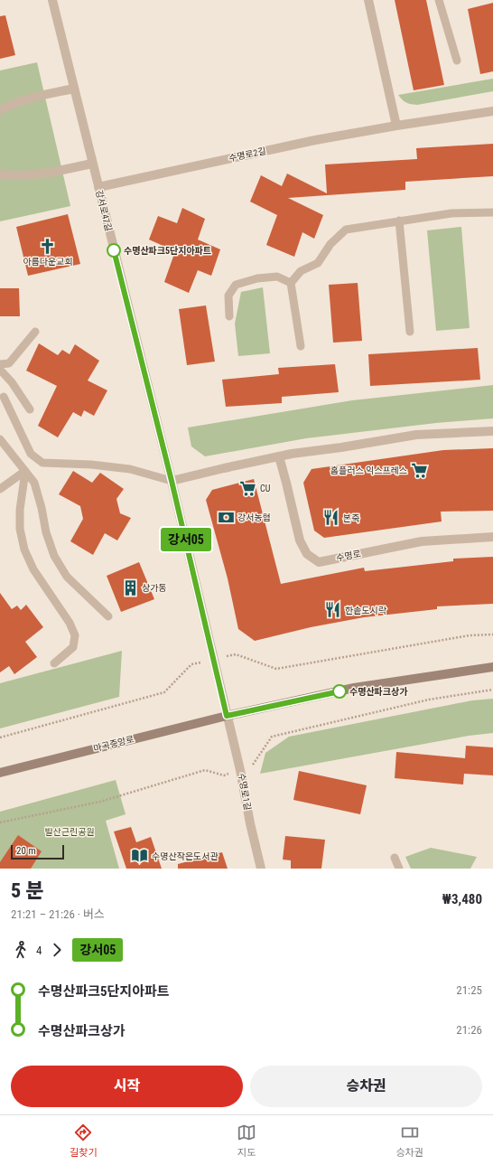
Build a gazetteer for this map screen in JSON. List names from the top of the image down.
{
  "streets": {
    "main road": ["마곡중앙로"],
    "street": [
      "수명로2길",
      "강서로47길",
      "수명로",
      "수명로1길"
    ]
  },
  "crossings": [
    ["수명로2길", "강서로47길"],
    ["강서로47길", "마곡중앙로"],
    ["강서로47길", "수명로1길"],
    ["마곡중앙로", "수명로1길"]
  ],
  "parks": ["발산근린공원"],
  "places": {
    "church": ["아름다운교회"],
    "other": ["수명산파크5단지아파트", "수명산파크상가"],
    "supermarket": ["홈플러스 익스프레스", "CU"],
    "bank": ["강서농협"],
    "restaurant": ["본죽", "한솥도시락"],
    "building": ["상가동"],
    "library": ["수명산작은도서관"]
  },
  "lines": ["bus line 강서05"],
  "scale_bar": "20 m",
  "page": {
    "on_map": "강서05",
    "scale": "20 m",
    "heading": ["5 분", "21:21 – 21:26 · 버스", "₩3,480"],
    "legs": ["4", "강서05"],
    "list": [
      {
        "name": "수명산파크5단지아파트",
        "value": "21:25"
      },
      {
        "name": "수명산파크상가",
        "value": "21:26"
      }
    ],
    "buttons": ["시작", "승차권"],
    "tabs": ["길찾기", "지도", "승차권"]
  }
}
